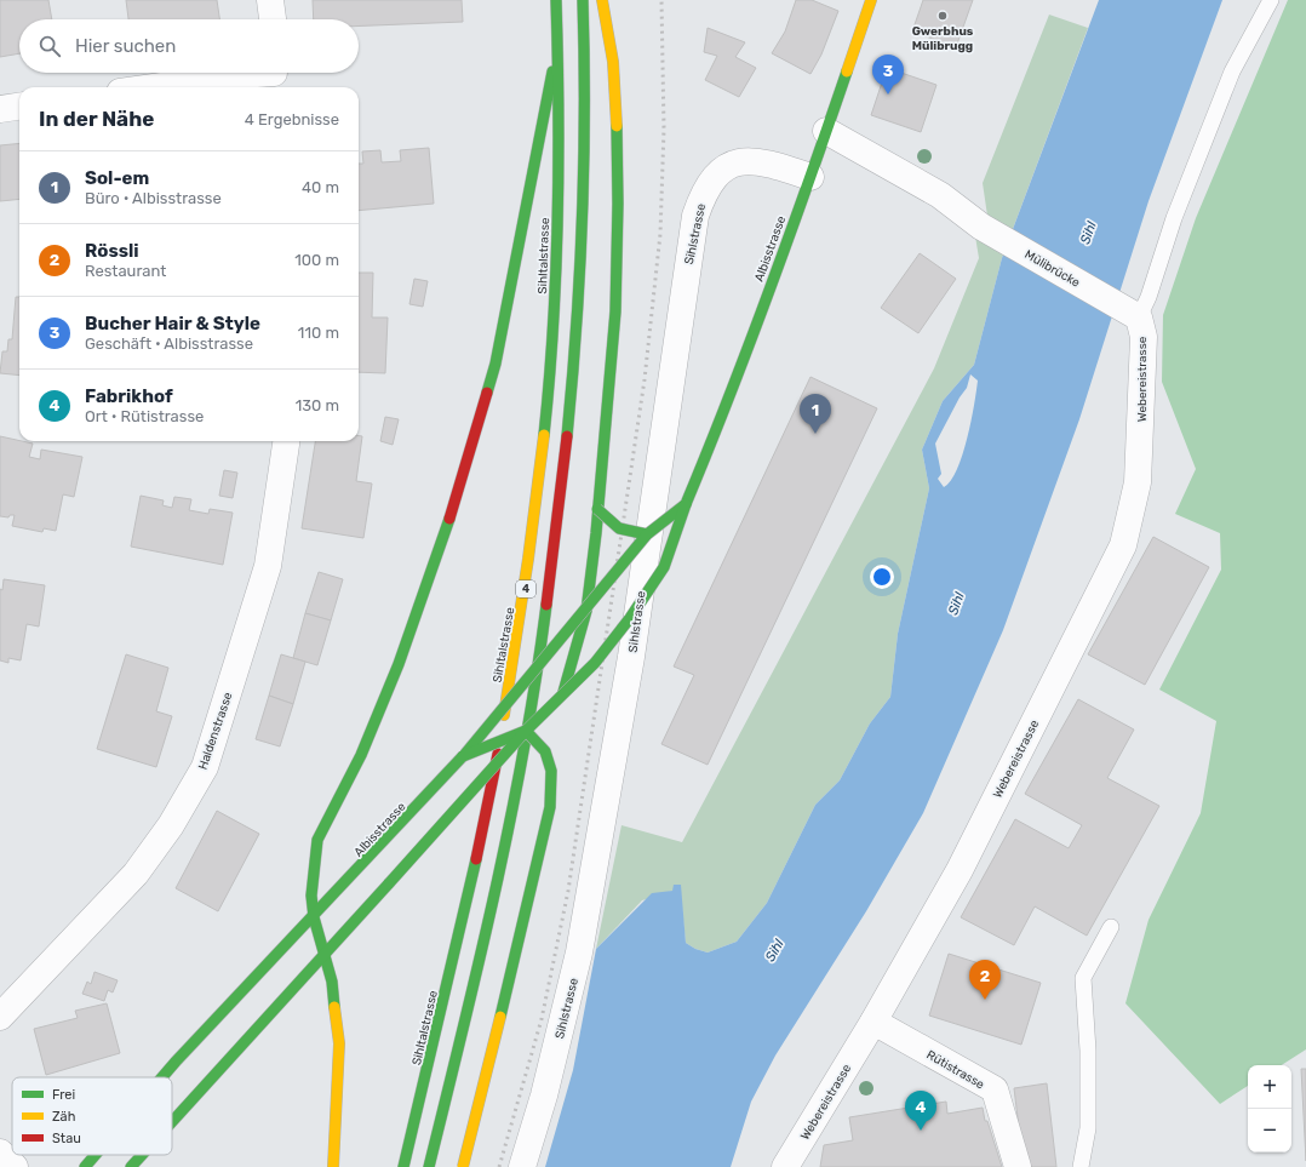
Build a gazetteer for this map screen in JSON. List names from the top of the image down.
{
  "streets": {
    "main road": ["Albisstrasse", "Sihltalstrasse", "4"],
    "street": [
      "Sihlstrasse",
      "Mülibrücke",
      "Webereistrasse",
      "Haldenstrasse",
      "Rütistrasse"
    ]
  },
  "crossings": [
    ["Sihlstrasse", "Albisstrasse"],
    ["Albisstrasse", "Mülibrücke"],
    ["Mülibrücke", "Webereistrasse"],
    ["Webereistrasse", "Rütistrasse"]
  ],
  "water": ["Sihl"],
  "places": ["Gwerbhus Mülibrugg"],
  "legend": ["Frei", "Zäh", "Stau"],
  "page": {
    "search": "Hier suchen",
    "pins": [
      "3",
      "1",
      "2",
      "4"
    ],
    "heading": ["In der Nähe", "4 Ergebnisse"],
    "list": [
      {
        "mark": "1",
        "name": "Sol-em",
        "note": "Büro · Albisstrasse",
        "value": "40 m"
      },
      {
        "mark": "2",
        "name": "Rössli",
        "note": "Restaurant",
        "value": "100 m"
      },
      {
        "mark": "3",
        "name": "Bucher Hair & Style",
        "note": "Geschäft · Albisstrasse",
        "value": "110 m"
      },
      {
        "mark": "4",
        "name": "Fabrikhof",
        "note": "Ort · Rütistrasse",
        "value": "130 m"
      }
    ],
    "map_buttons": ["+", "−"]
  }
}
